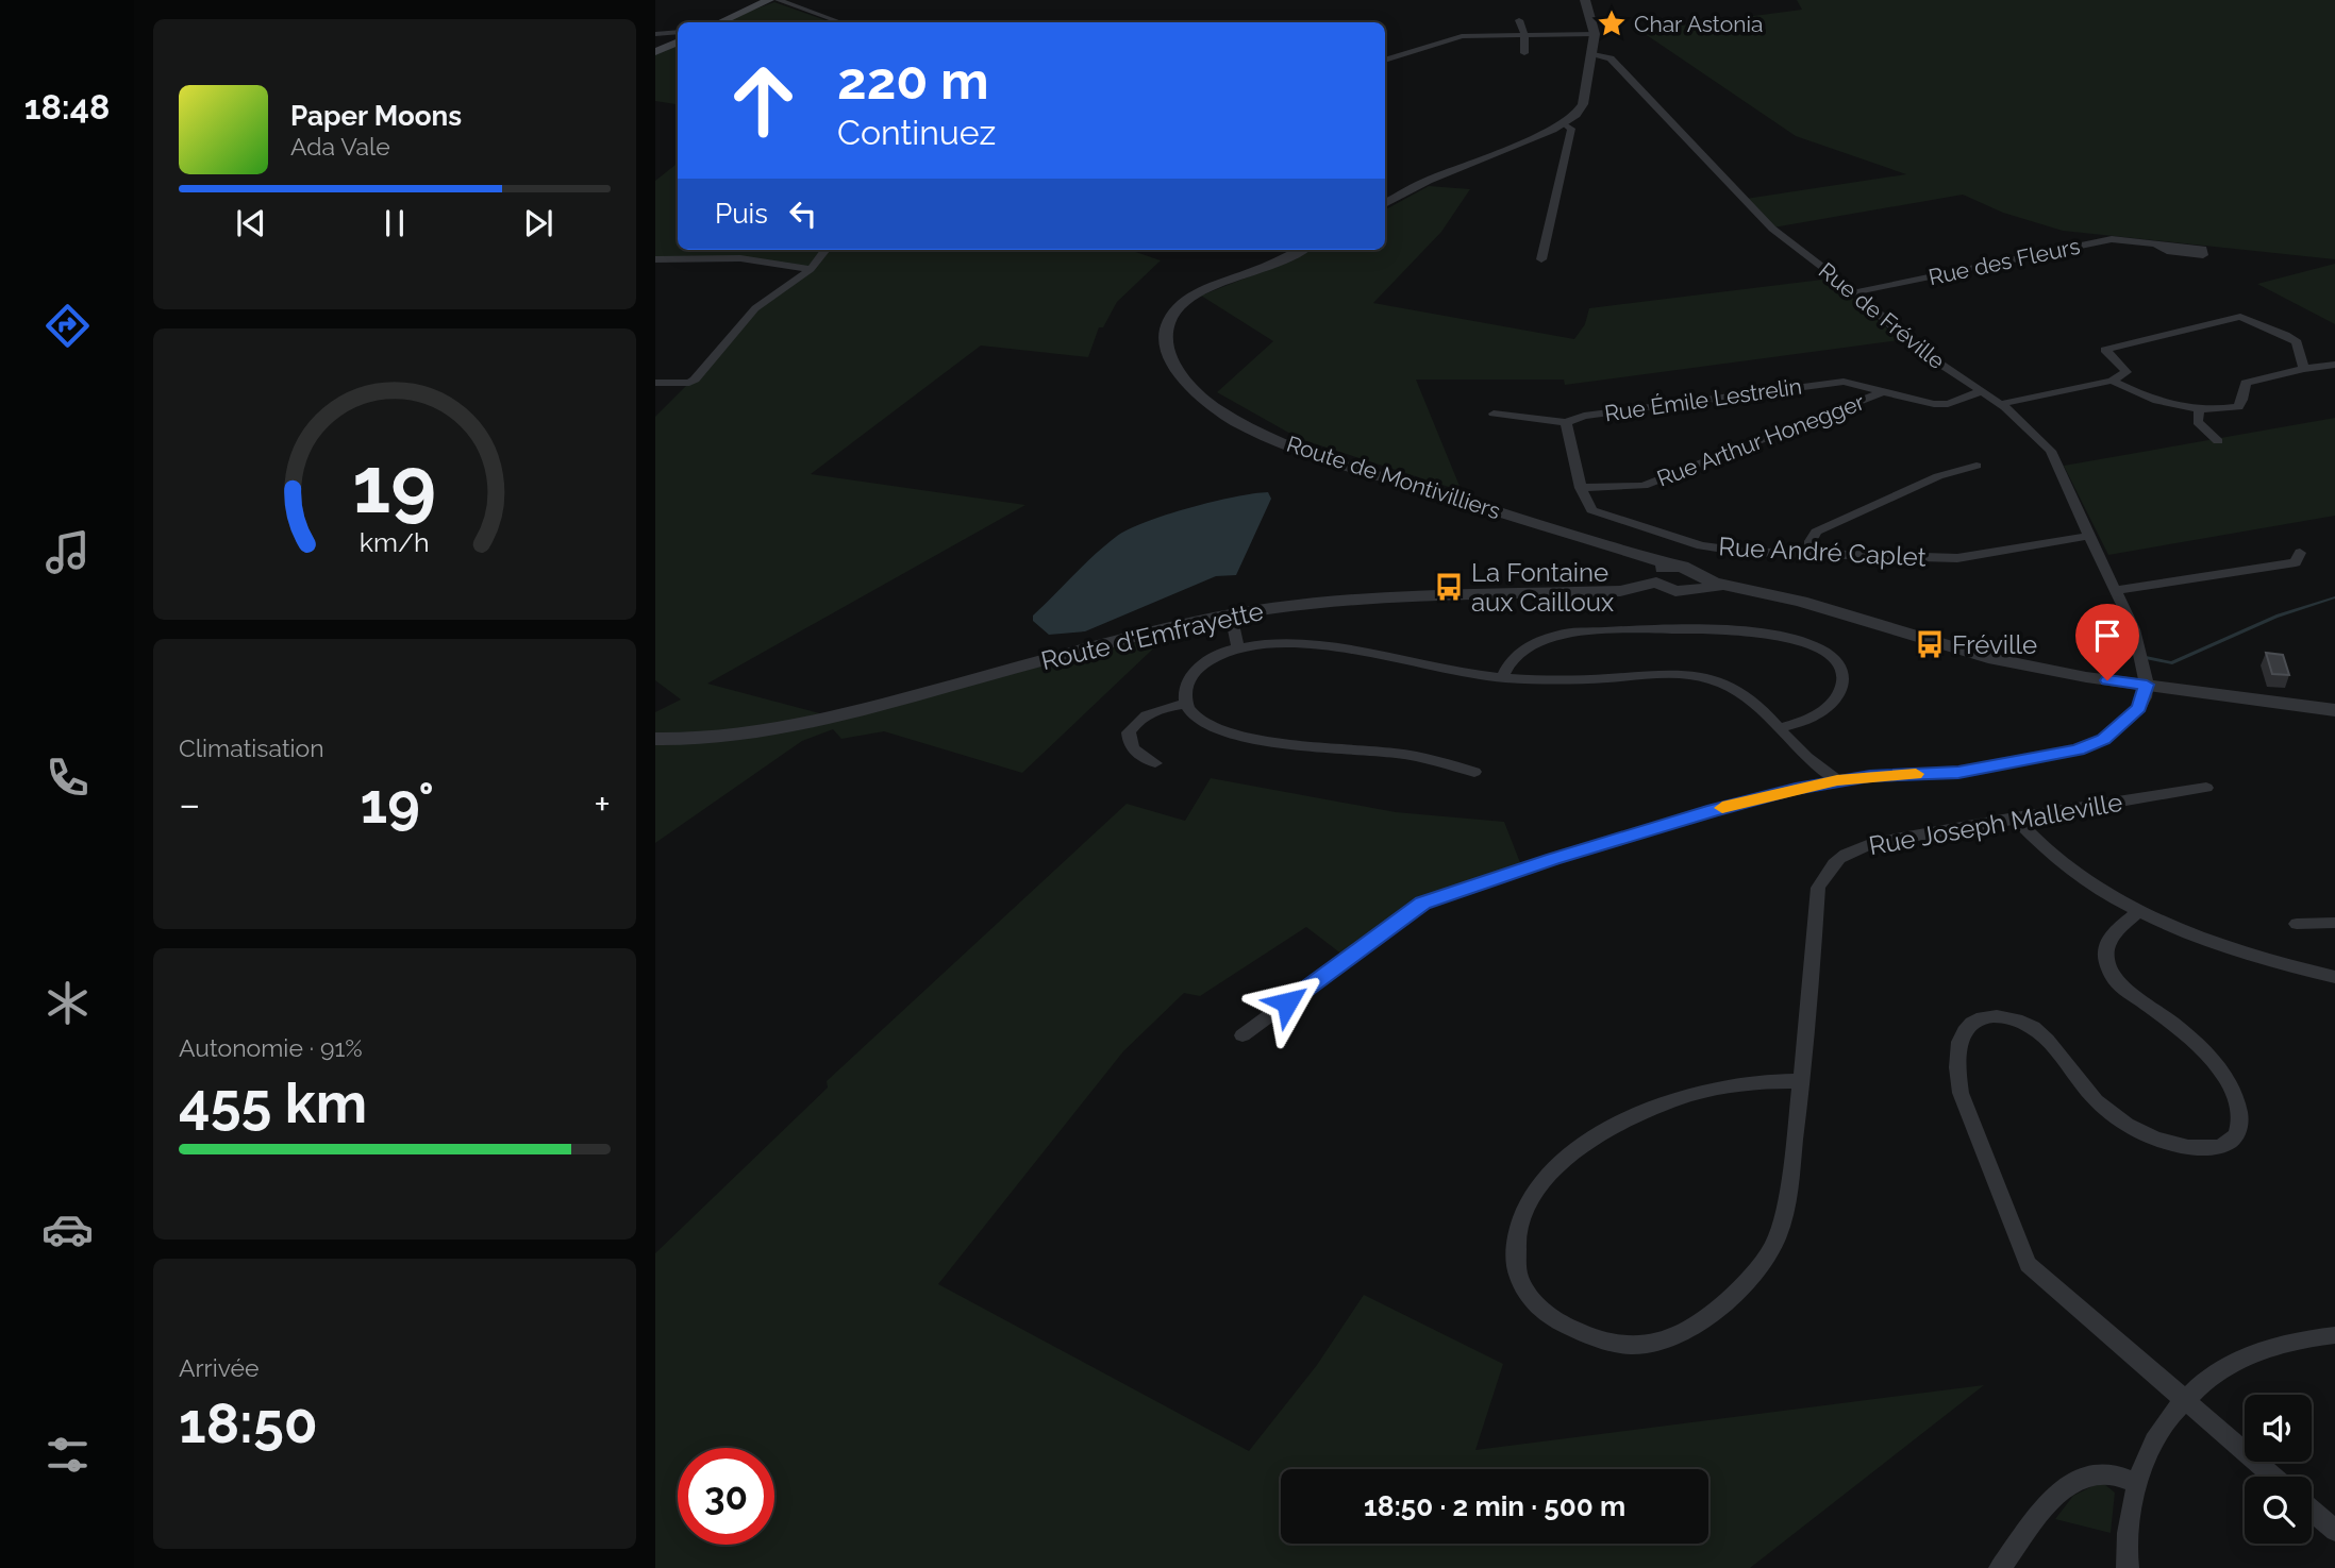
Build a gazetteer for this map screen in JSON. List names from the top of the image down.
{
  "streets": {
    "street": [
      "Rue des Fleurs",
      "Rue de Fréville",
      "Rue Émile Lestrelin",
      "Rue Arthur Honegger",
      "Route de Montivilliers",
      "Rue André Caplet",
      "Route d'Emfrayette",
      "Rue Joseph Malleville"
    ]
  },
  "crossings": [
    ["Rue des Fleurs", "Rue de Fréville"],
    ["Rue de Fréville", "Rue Arthur Honegger"],
    ["Rue de Fréville", "Rue André Caplet"],
    ["Rue Émile Lestrelin", "Rue Arthur Honegger"],
    ["Rue Émile Lestrelin", "Rue André Caplet"],
    ["Rue Arthur Honegger", "Rue André Caplet"],
    ["Route de Montivilliers", "Route d'Emfrayette"]
  ],
  "places": {
    "place": ["Char Astonia"],
    "bus stop": ["La Fontaine aux Cailloux", "Fréville"]
  },
  "page": {
    "tabs": "18:48",
    "turn": ["220 m", "Continuez"],
    "song": ["Paper Moons", "Ada Vale"],
    "then": "Puis",
    "tile": [
      "Climatisation",
      ["Autonomie · 91%", "455 km"],
      ["Arrivée", "18:50"]
    ],
    "heat": ["−", "19°", "+"],
    "limit": "30",
    "trip": "18:50 · 2 min · 500 m",
    "gauge": ["19", "km/h"]
  }
}
